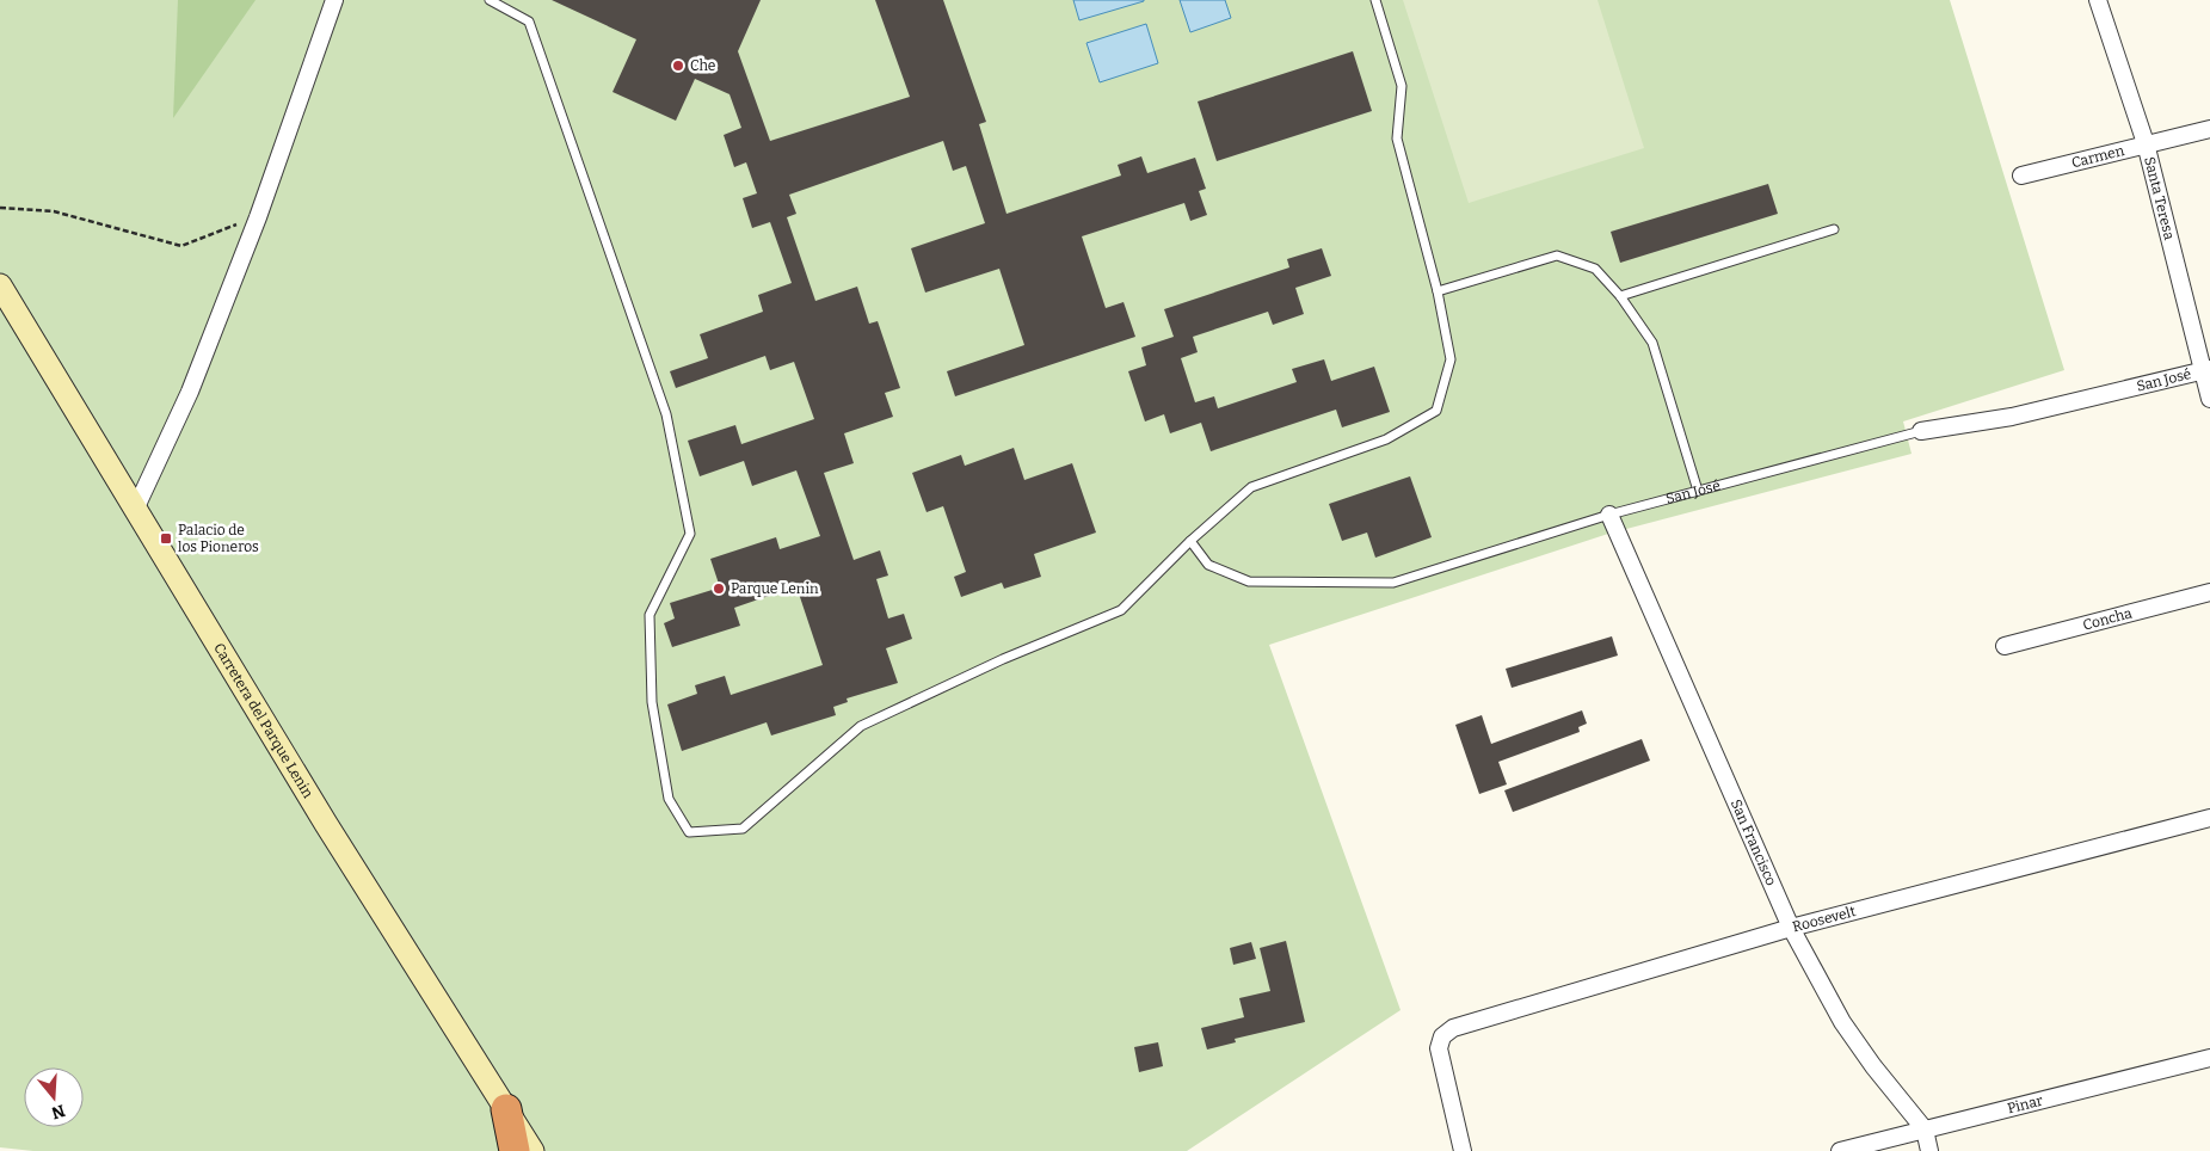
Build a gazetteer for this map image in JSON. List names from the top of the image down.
{
  "streets": {
    "street": [
      "Carmen",
      "Santa Teresa",
      "San José",
      "Concha",
      "Carretera del Parque Lenin",
      "San Francisco",
      "Roosevelt",
      "Pinar"
    ]
  },
  "crossings": [
    ["Carmen", "Santa Teresa"],
    ["Santa Teresa", "San José"],
    ["San José", "San Francisco"],
    ["San Francisco", "Roosevelt"],
    ["San Francisco", "Pinar"]
  ],
  "places": {
    "other": ["Che", "Parque Lenin"],
    "transit": ["Palacio de los Pioneros"]
  },
  "north": "bottom"
}
